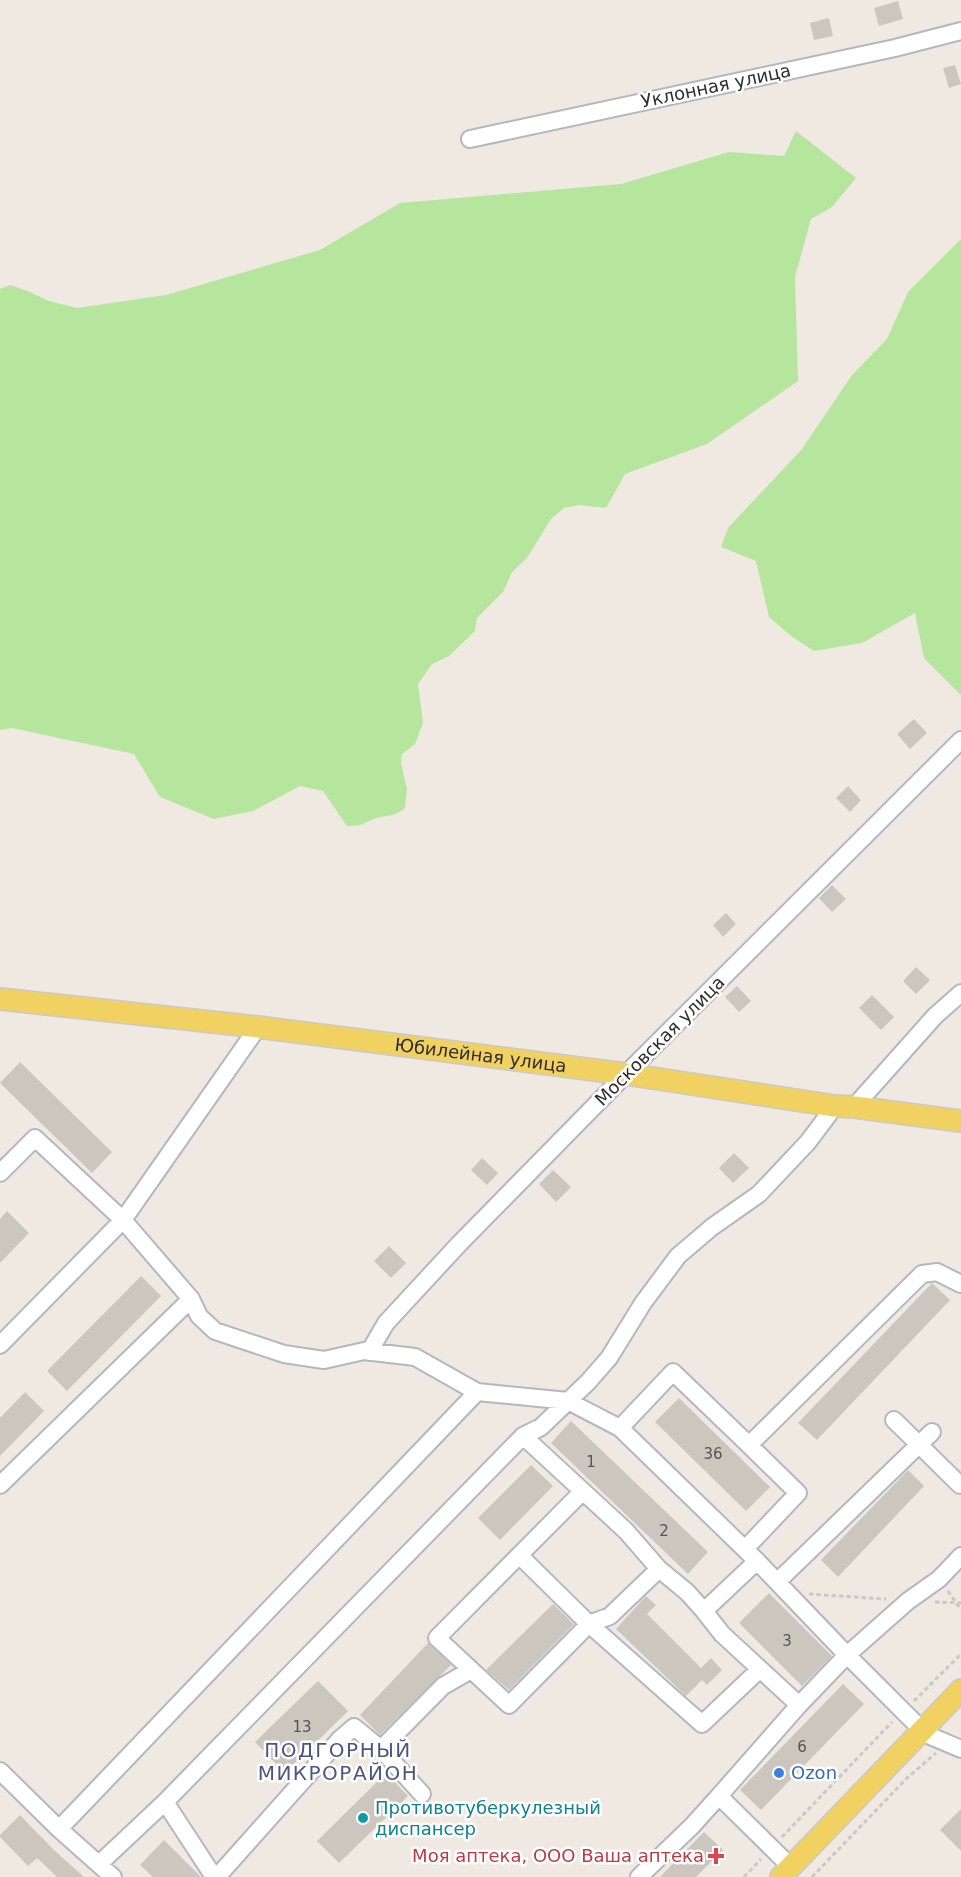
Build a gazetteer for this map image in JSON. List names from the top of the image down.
{
  "streets": {
    "main road": ["Юбилейная улица"],
    "street": ["Уклонная улица", "Московская улица"]
  },
  "crossings": [
    ["Московская улица", "Юбилейная улица"]
  ],
  "districts": ["ПОДГОРНЫЙ МИКРОРАЙОН"],
  "places": {
    "other": ["Ozon", "Противотуберкулезный диспансер"],
    "health": ["Моя аптека, ООО Ваша аптека"]
  },
  "house_numbers": [
    "36",
    "1",
    "2",
    "3",
    "13",
    "6"
  ]
}
